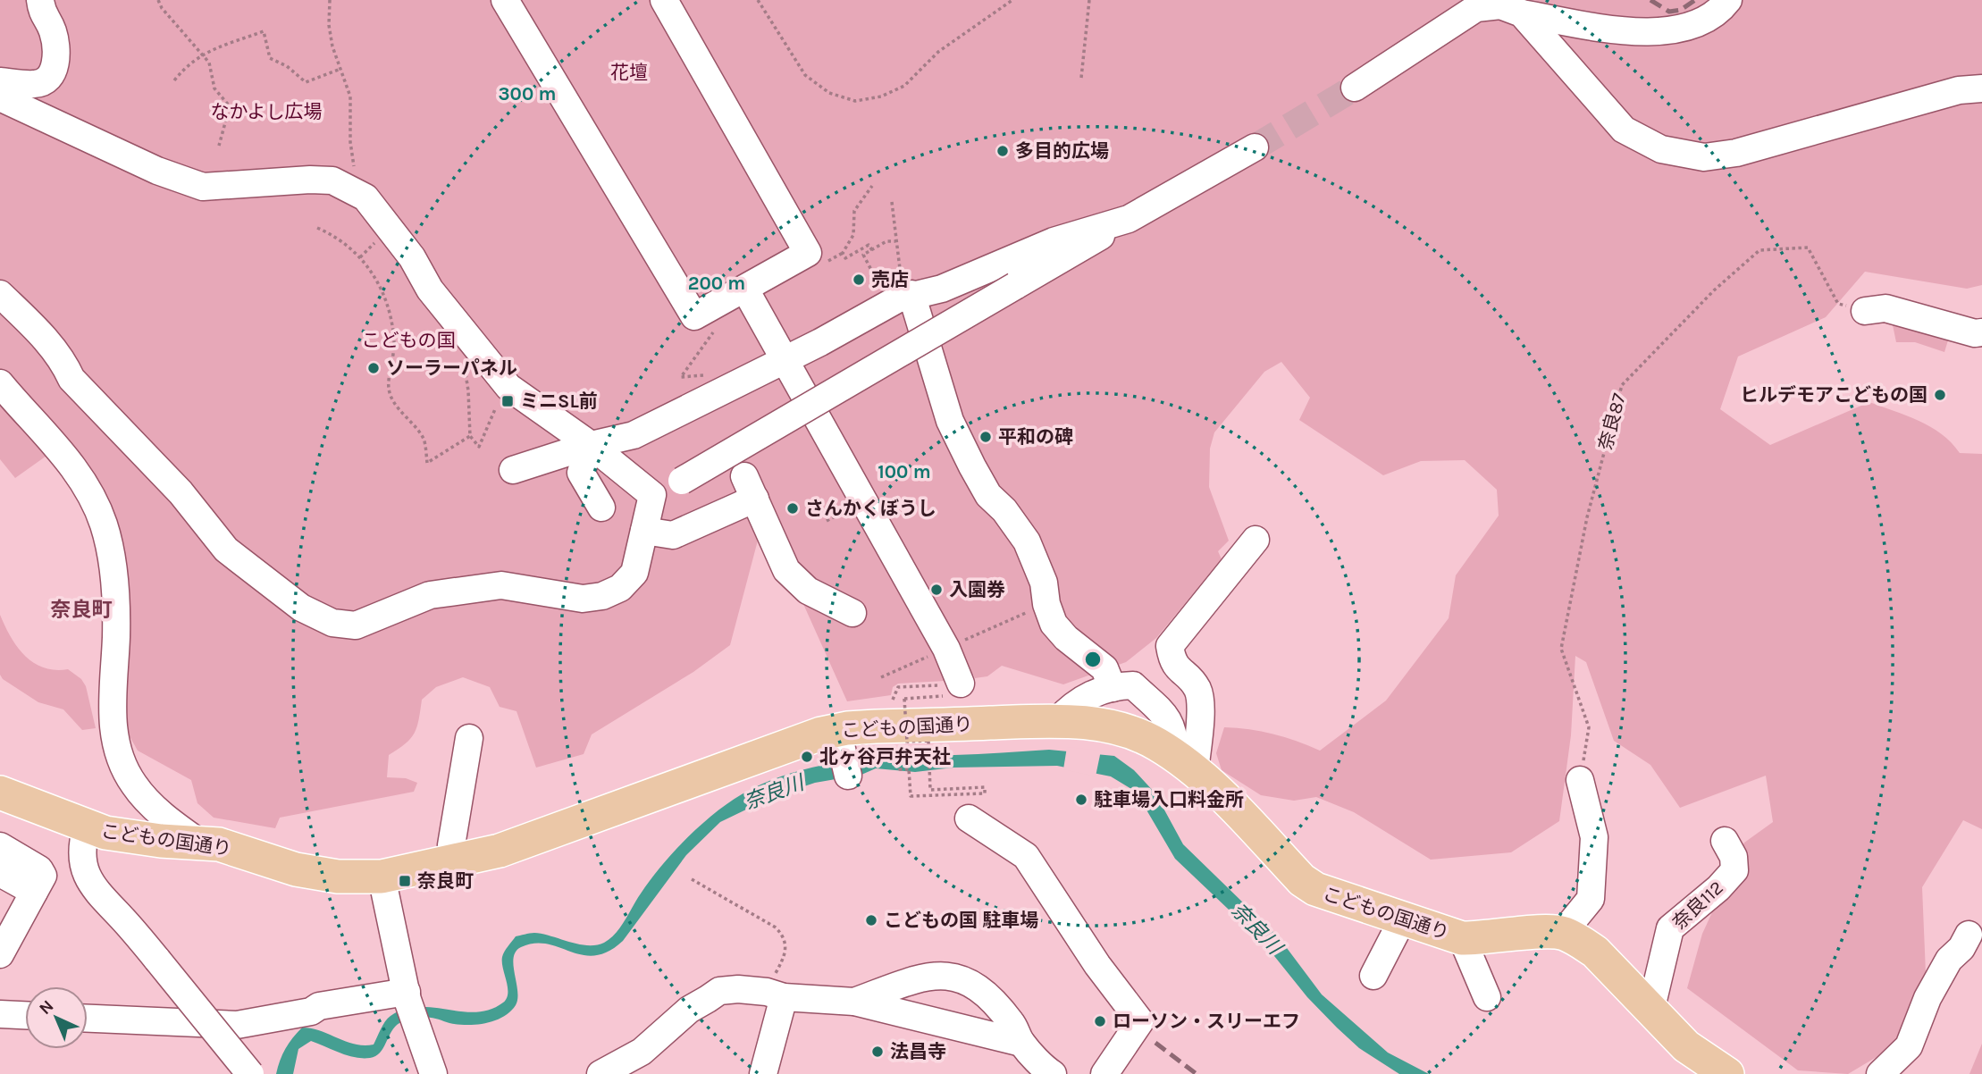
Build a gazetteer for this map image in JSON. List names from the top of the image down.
{
  "streets": {
    "main road": ["こどもの国通り"],
    "street": ["奈良112"],
    "path": ["奈良87"]
  },
  "crossings": [
    ["こどもの国通り", "奈良112"]
  ],
  "districts": ["奈良町"],
  "water": ["奈良川"],
  "parks": ["花壇", "なかよし広場", "こどもの国"],
  "places": {
    "other": [
      "多目的広場",
      "売店",
      "ソーラーパネル",
      "ヒルデモアこどもの国",
      "平和の碑",
      "さんかくぼうし",
      "入園券",
      "北ヶ谷戸弁天社",
      "駐車場入口料金所",
      "こどもの国 駐車場",
      "ローソン・スリーエフ",
      "法昌寺"
    ],
    "transit": ["ミニSL前", "奈良町"]
  },
  "north": "top left",
  "rings": ["300 m", "200 m", "100 m"]
}
